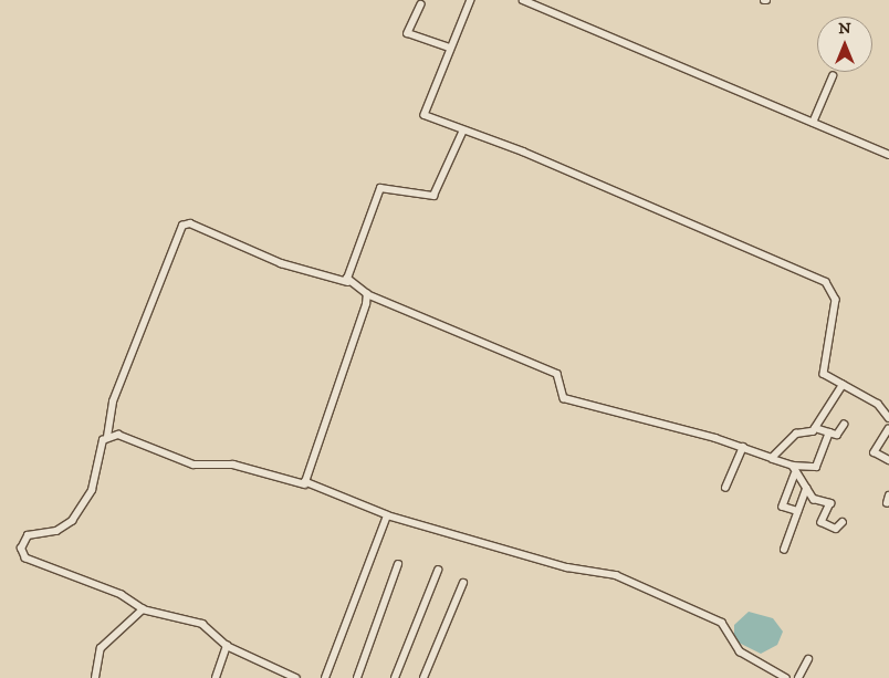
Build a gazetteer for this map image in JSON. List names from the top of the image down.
{
  "north": "top"
}
